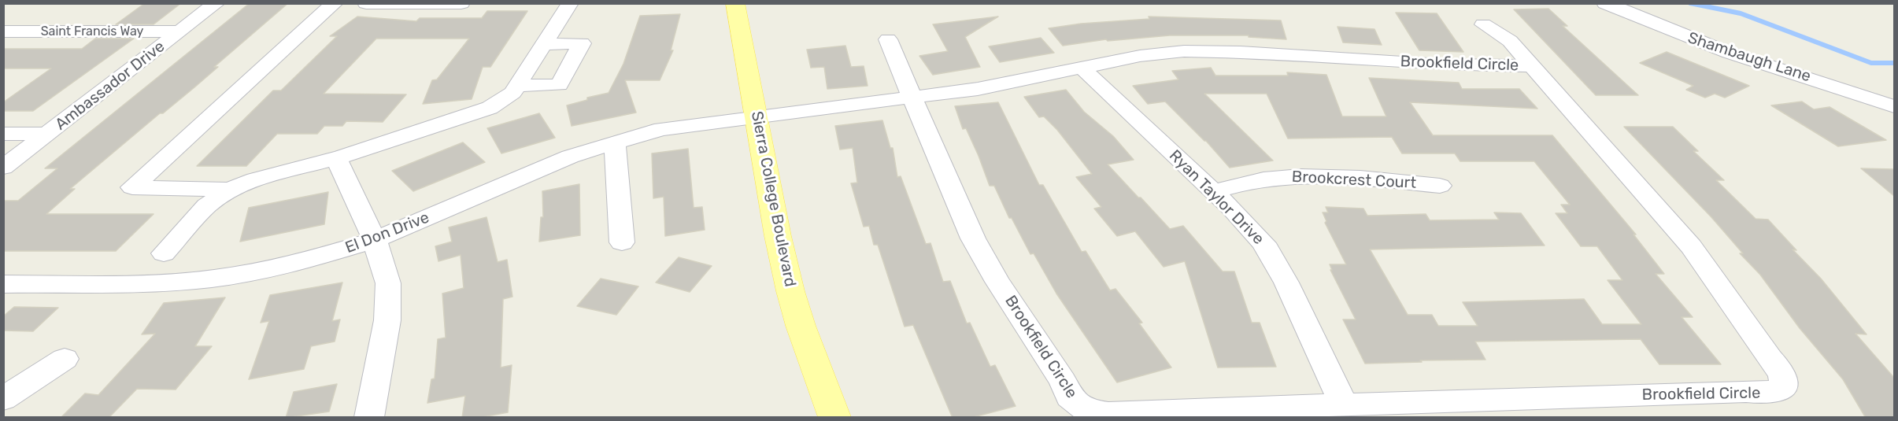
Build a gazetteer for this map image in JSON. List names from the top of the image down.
{
  "streets": {
    "main road": ["Sierra College Boulevard"],
    "street": [
      "Saint Francis Way",
      "Shambaugh Lane",
      "Brookfield Circle",
      "Ambassador Drive",
      "Brookcrest Court",
      "Ryan Taylor Drive",
      "El Don Drive"
    ]
  },
  "crossings": [
    ["Saint Francis Way", "Ambassador Drive"],
    ["Brookfield Circle", "Ryan Taylor Drive"],
    ["Brookfield Circle", "Sierra College Boulevard"],
    ["Brookfield Circle", "El Don Drive"],
    ["Brookcrest Court", "Ryan Taylor Drive"],
    ["Sierra College Boulevard", "El Don Drive"]
  ]
}
